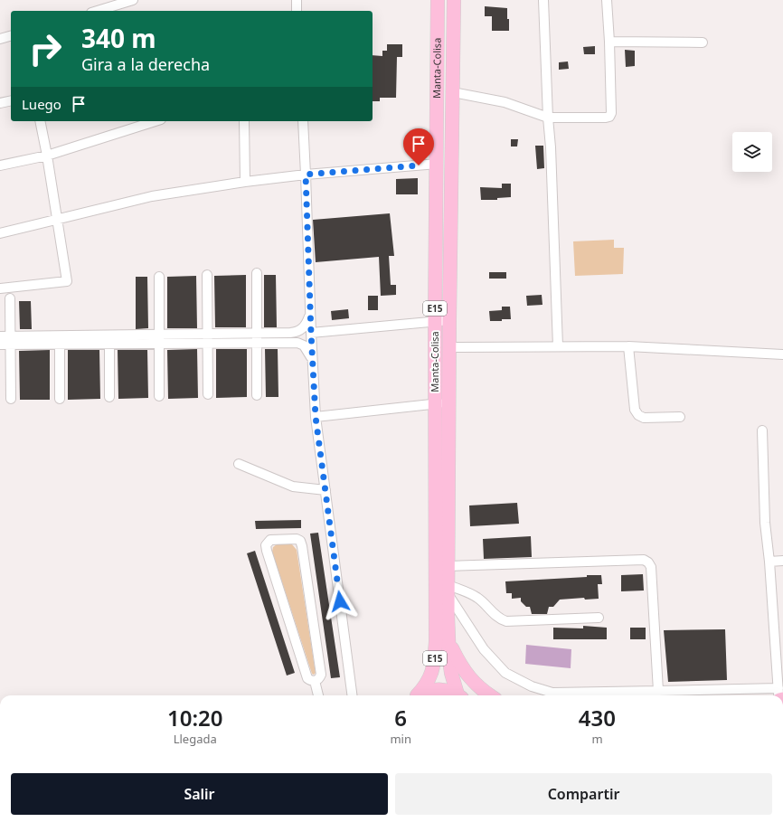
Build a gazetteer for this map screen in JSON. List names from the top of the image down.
{
  "streets": {
    "highway": ["Manta-Colisa", "E15"]
  },
  "page": {
    "turn": ["340 m", "Gira a la derecha"],
    "then": "Luego",
    "eta": [
      "10:20",
      "Llegada",
      "6",
      "min",
      "430",
      "m"
    ],
    "buttons": ["Salir", "Compartir"]
  }
}
